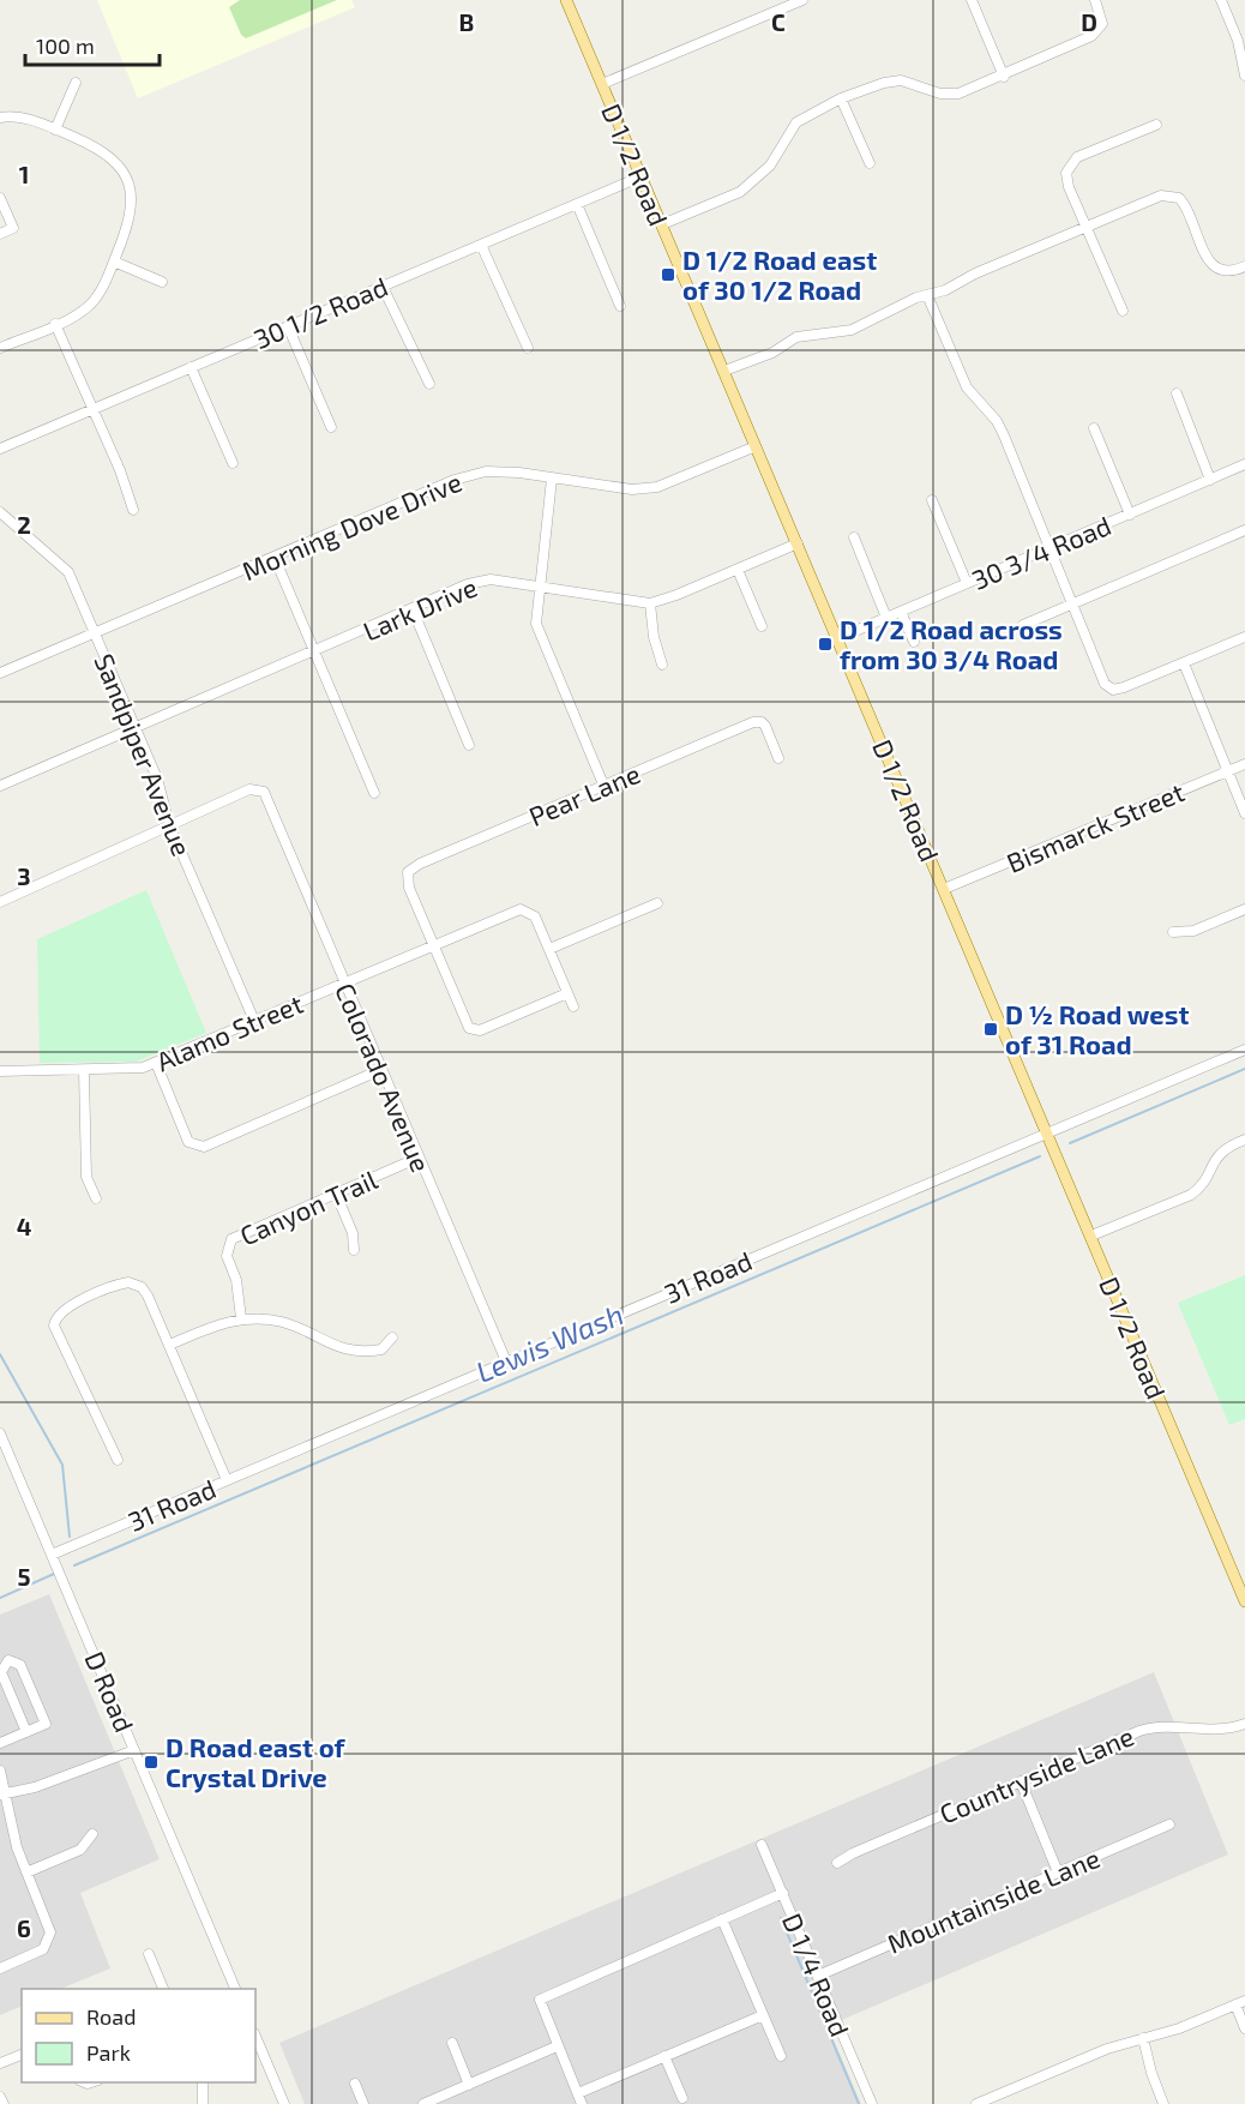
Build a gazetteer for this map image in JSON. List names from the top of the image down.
{
  "streets": {
    "main road": ["D 1/2 Road"],
    "street": [
      "30 1/2 Road",
      "Morning Dove Drive",
      "30 3/4 Road",
      "Lark Drive",
      "Sandpiper Avenue",
      "Pear Lane",
      "Bismarck Street",
      "Alamo Street",
      "Colorado Avenue",
      "Canyon Trail",
      "31 Road",
      "D Road",
      "Countryside Lane",
      "Mountainside Lane",
      "D 1/4 Road"
    ]
  },
  "crossings": [
    ["D 1/2 Road", "30 1/2 Road"],
    ["D 1/2 Road", "Morning Dove Drive"],
    ["D 1/2 Road", "30 3/4 Road"],
    ["D 1/2 Road", "Lark Drive"],
    ["D 1/2 Road", "Bismarck Street"],
    ["D 1/2 Road", "31 Road"],
    ["Morning Dove Drive", "Sandpiper Avenue"],
    ["Lark Drive", "Sandpiper Avenue"],
    ["Sandpiper Avenue", "Alamo Street"],
    ["Sandpiper Avenue", "Colorado Avenue"],
    ["Pear Lane", "Alamo Street"],
    ["Alamo Street", "Colorado Avenue"],
    ["Colorado Avenue", "Canyon Trail"],
    ["Colorado Avenue", "31 Road"],
    ["31 Road", "D Road"],
    ["Mountainside Lane", "D 1/4 Road"]
  ],
  "water": ["Lewis Wash"],
  "places": {
    "transit": [
      "D 1/2 Road east of 30 1/2 Road",
      "D 1/2 Road across from 30 3/4 Road",
      "D ½ Road west of 31 Road",
      "D Road east of Crystal Drive"
    ]
  },
  "legend": ["Road", "Park"],
  "scale_bar": "100 m",
  "grid": {
    "columns": ["B", "C", "D"],
    "rows": [
      "1",
      "2",
      "3",
      "4",
      "5",
      "6"
    ]
  }
}
